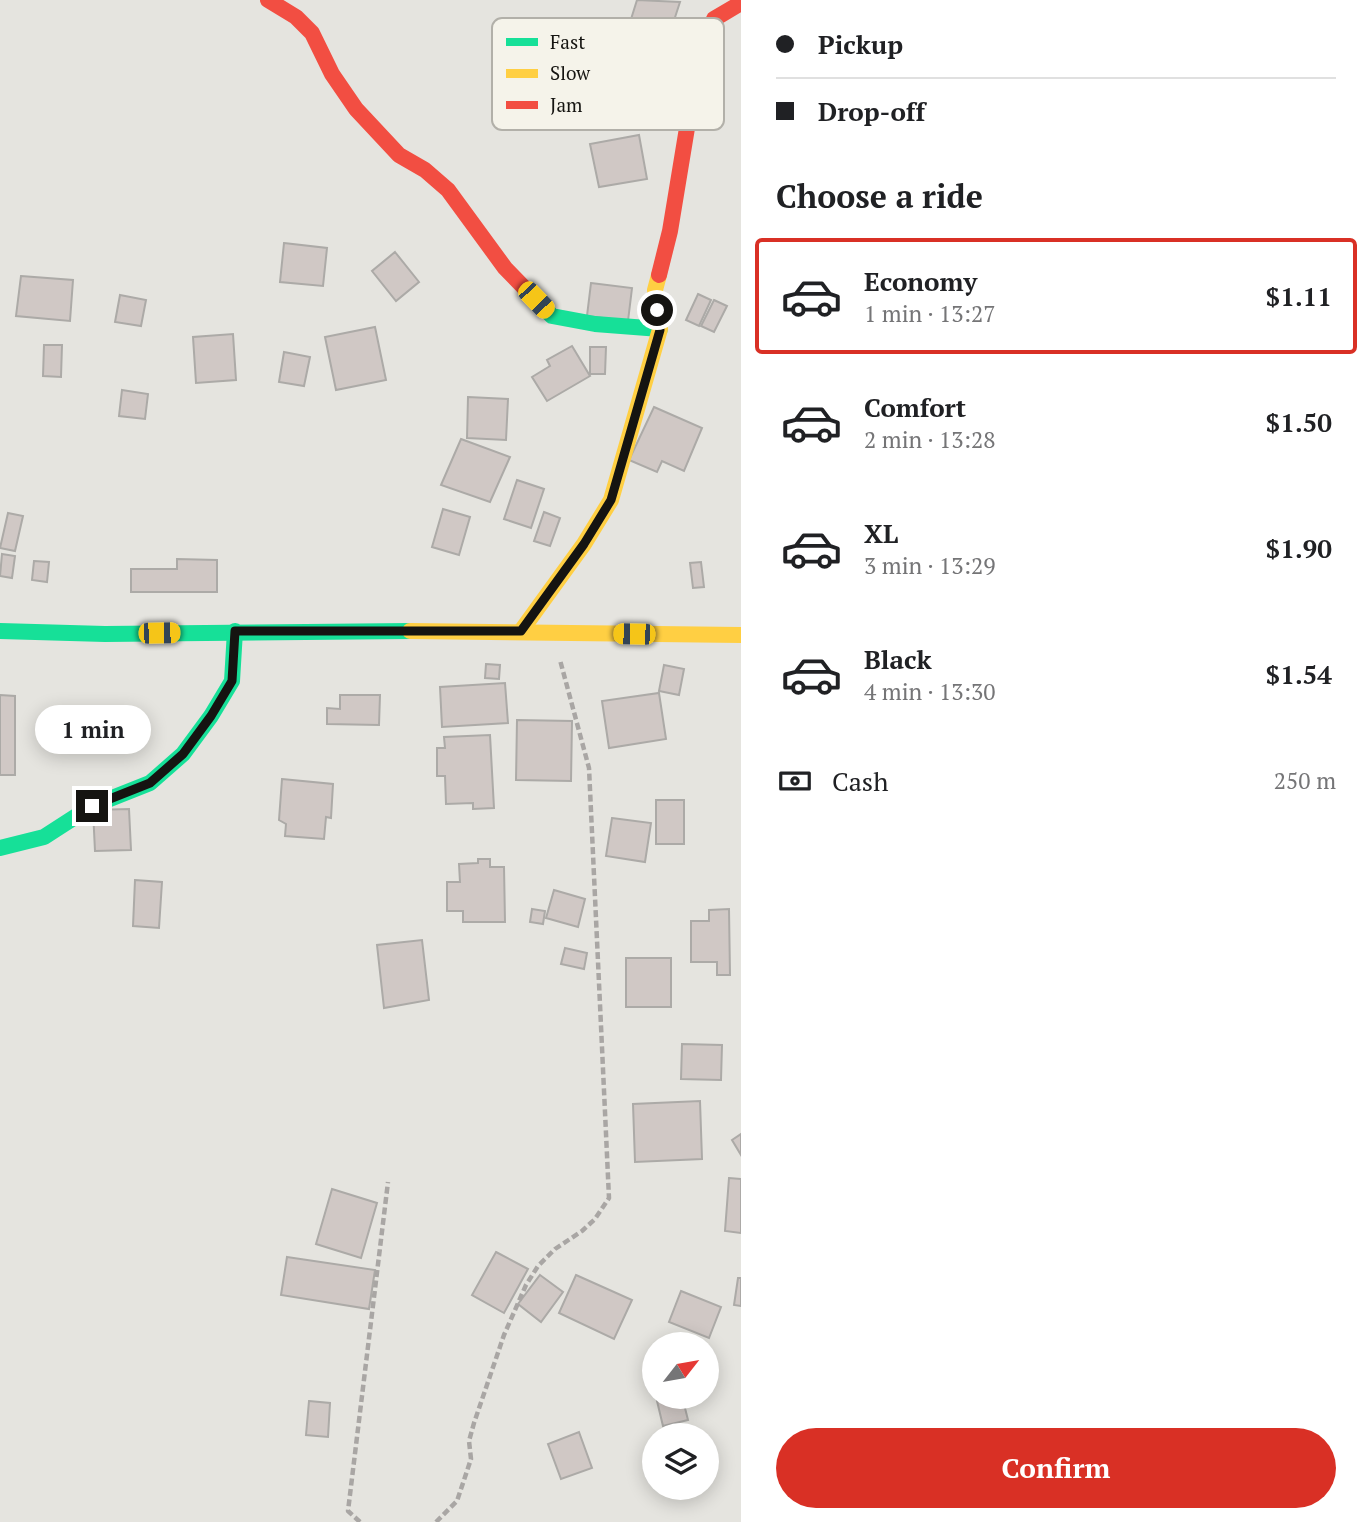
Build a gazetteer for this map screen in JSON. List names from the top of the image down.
{
  "legend": ["Fast", "Slow", "Jam"],
  "north": "top right",
  "page": {
    "banner": ["Pickup", "Drop-off"],
    "heading": "Choose a ride",
    "list": [
      {
        "name": "Economy",
        "note": "1 min · 13:27",
        "value": "$1.11"
      },
      {
        "name": "Comfort",
        "note": "2 min · 13:28",
        "value": "$1.50"
      },
      {
        "name": "XL",
        "note": "3 min · 13:29",
        "value": "$1.90"
      },
      {
        "name": "Black",
        "note": "4 min · 13:30",
        "value": "$1.54"
      }
    ],
    "bubble": "1 min",
    "pay": ["Cash", "250 m"],
    "buttons": "Confirm"
  }
}
